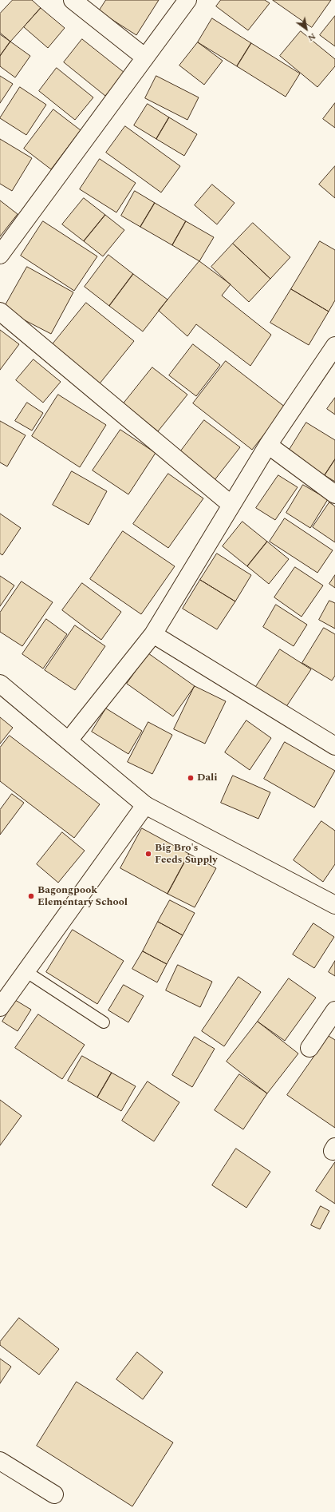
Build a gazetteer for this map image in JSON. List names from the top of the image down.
{
  "places": ["Dali", "Big Bro's Feeds Supply", "Bagongpook Elementary School"],
  "north": "bottom right"
}
